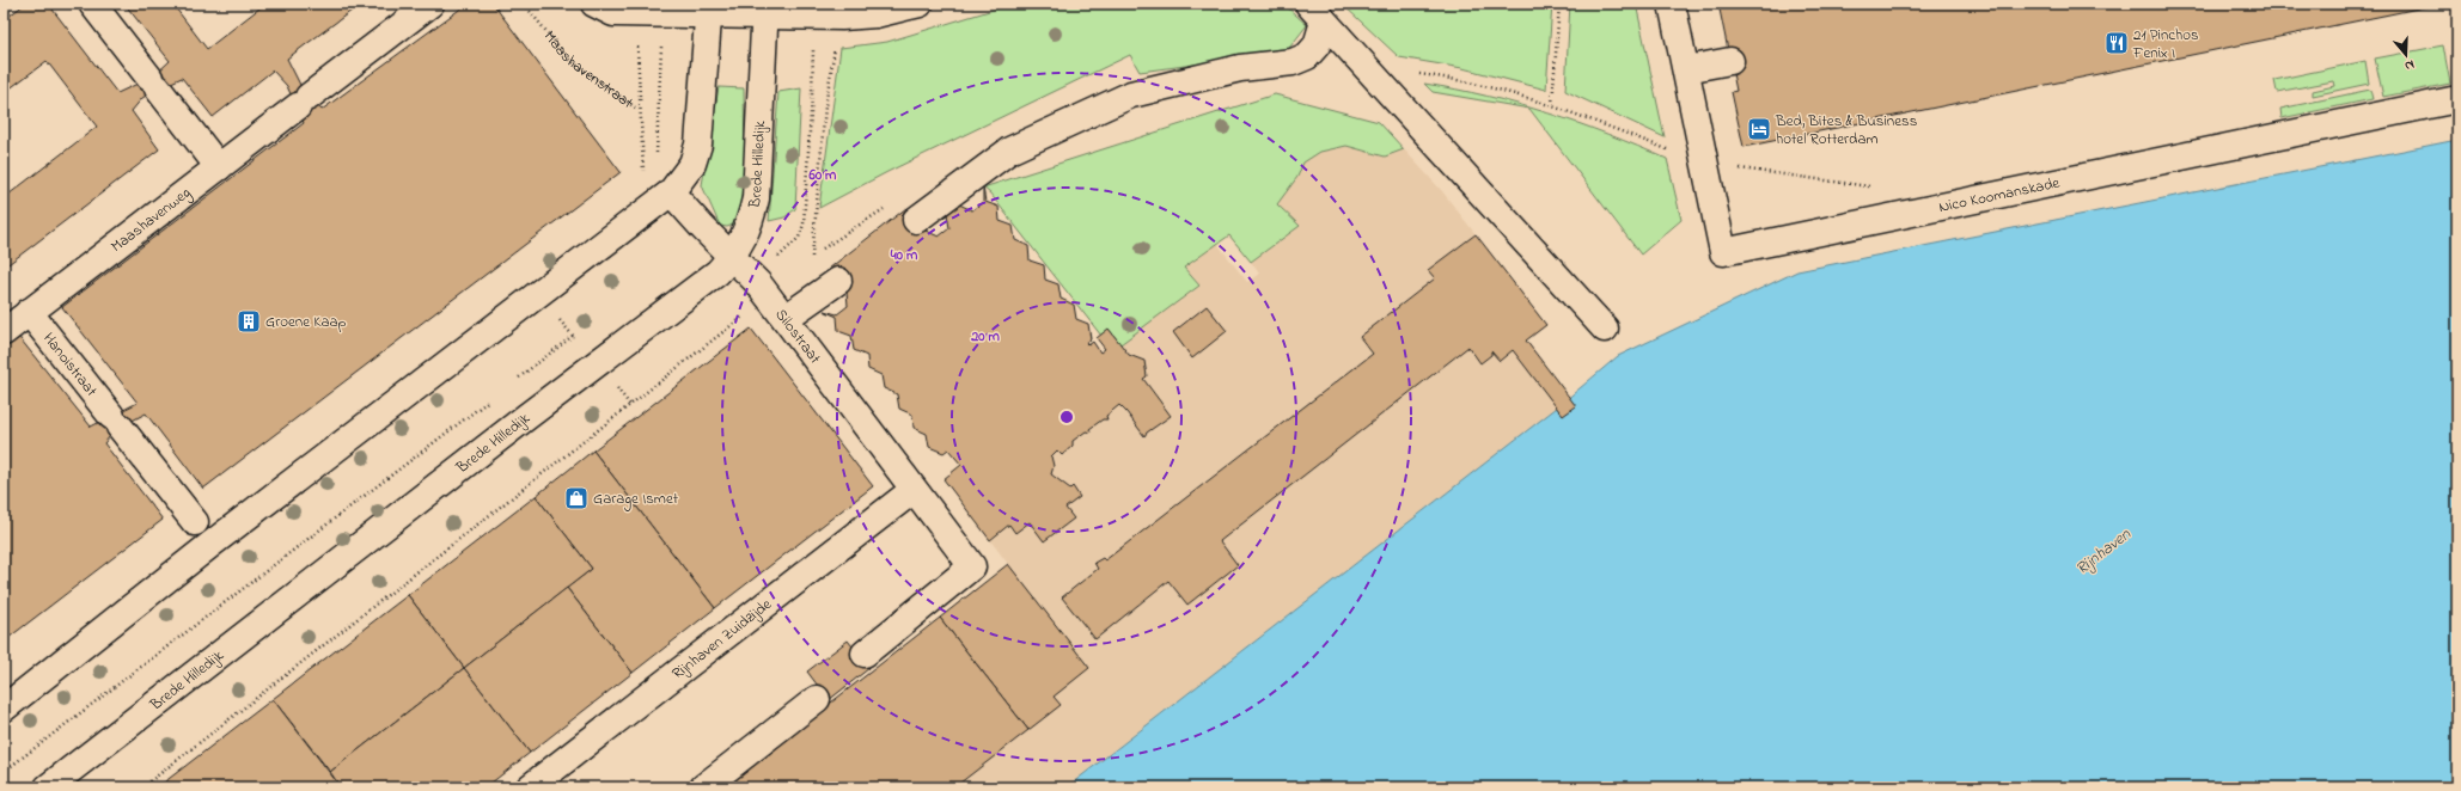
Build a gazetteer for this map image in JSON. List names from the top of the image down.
{
  "streets": {
    "street": [
      "Brede Hilledijk",
      "Nico Koomanskade",
      "Maashavenweg",
      "Silostraat",
      "Hanoistraat",
      "Rijnhaven Zuidzijde"
    ],
    "path": ["Maashavenstraat"]
  },
  "crossings": [
    ["Brede Hilledijk", "Silostraat"],
    ["Maashavenweg", "Hanoistraat"],
    ["Silostraat", "Rijnhaven Zuidzijde"]
  ],
  "water": ["Rijnhaven"],
  "places": {
    "restaurant": ["21 Pinchos Fenix I"],
    "hotel": ["Bed, Bites & Business hotel Rotterdam"],
    "building": ["Groene Kaap"],
    "shop": ["Garage Ismet"]
  },
  "north": "bottom",
  "rings": ["60 m", "40 m", "20 m"]
}
